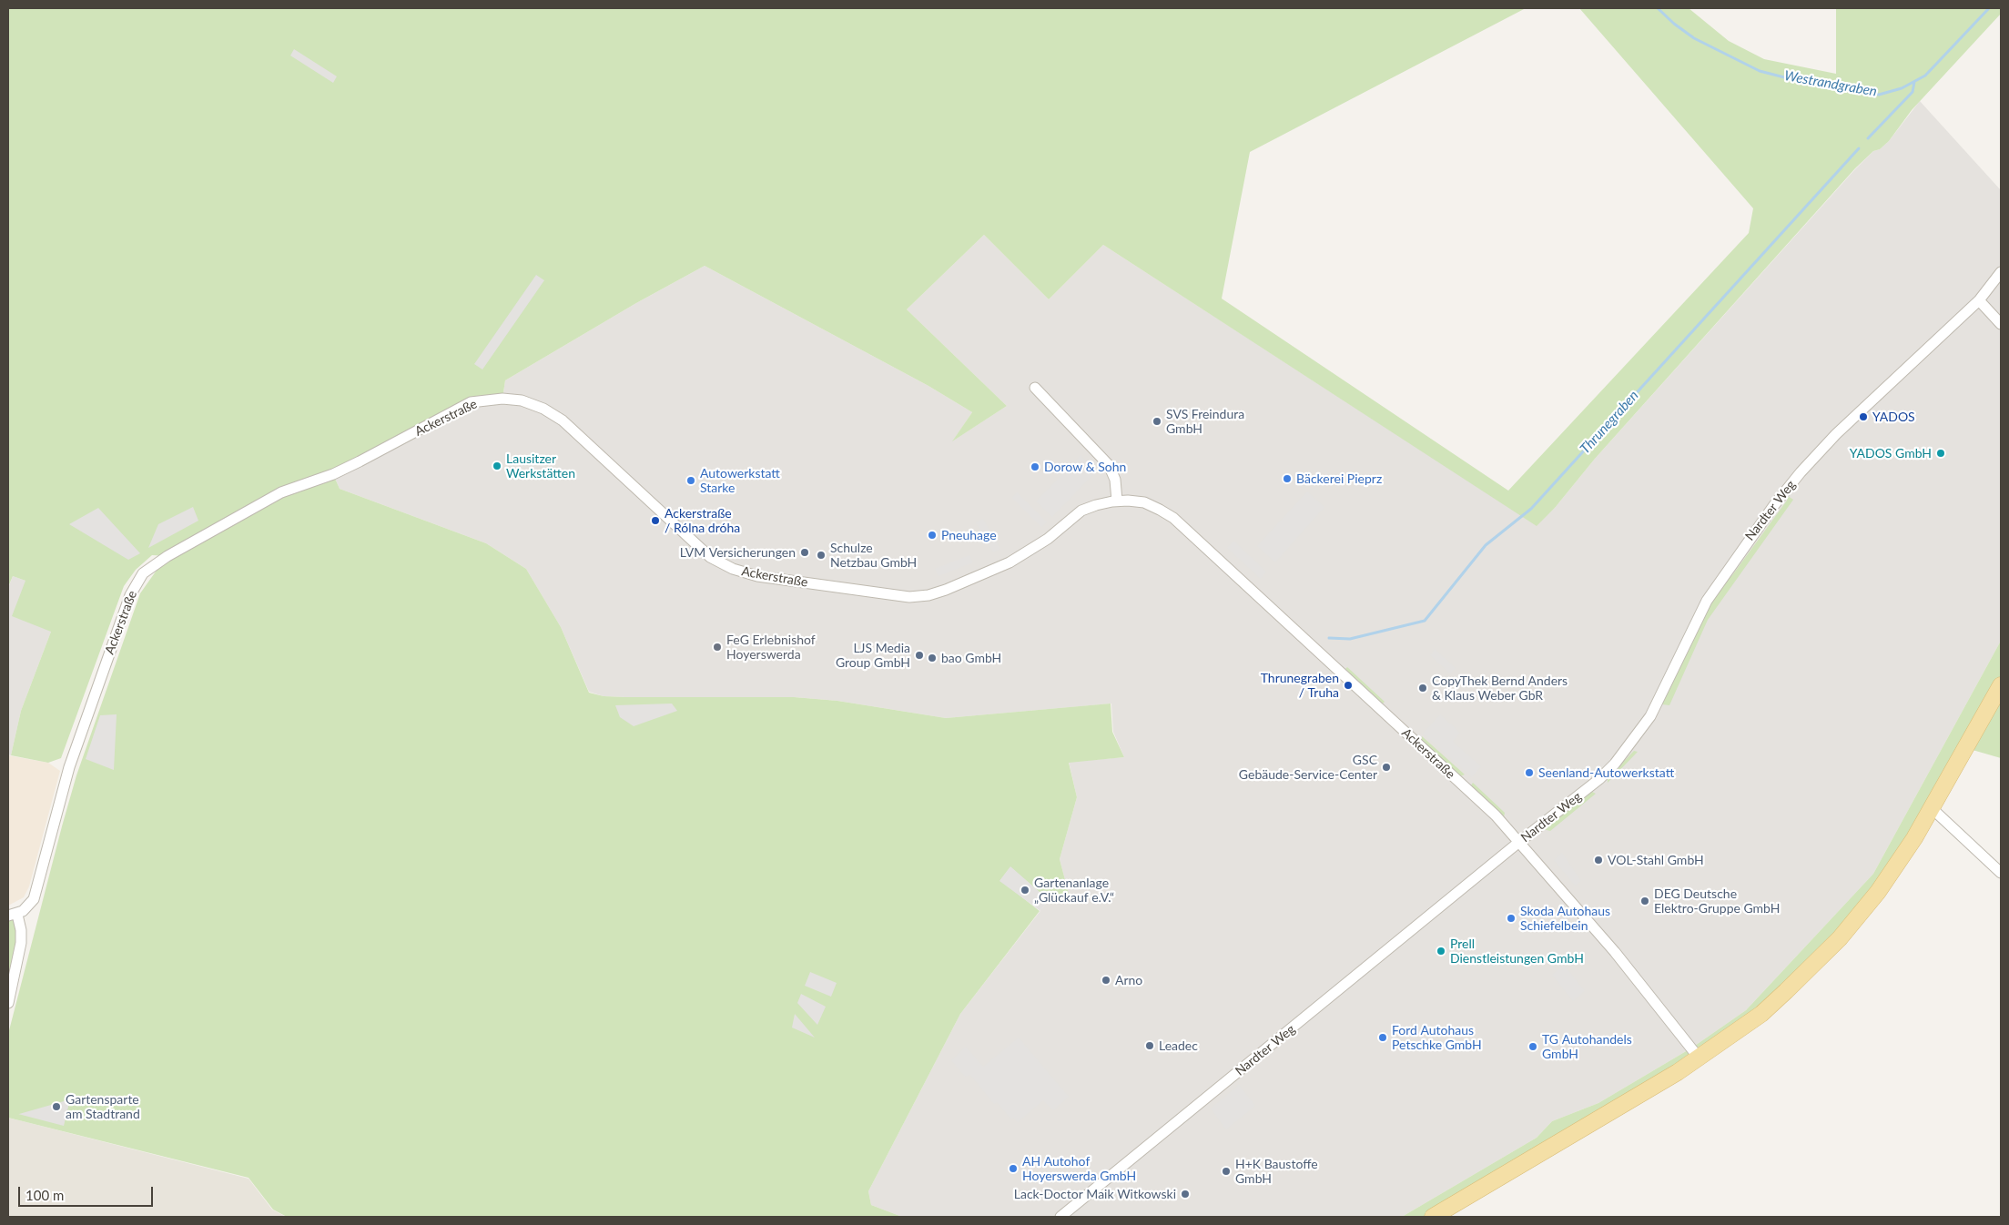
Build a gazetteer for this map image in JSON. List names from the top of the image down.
{
  "streets": {
    "street": ["Ackerstraße", "Nardter Weg"]
  },
  "crossings": [
    ["Ackerstraße", "Nardter Weg"]
  ],
  "water": ["Westrandgraben", "Thrunegraben"],
  "places": [
    "YADOS",
    "SVS Freindura GmbH",
    "YADOS GmbH",
    "Lausitzer Werkstätten",
    "Dorow & Sohn",
    "Bäckerei Pieprz",
    "Autowerkstatt Starke",
    "Ackerstraße / Rólna dróha",
    "Pneuhage",
    "LVM Versicherungen",
    "Schulze Netzbau GmbH",
    "FeG Erlebnishof Hoyerswerda",
    "LJS Media Group GmbH",
    "bao GmbH",
    "Thrunegraben / Truha",
    "CopyThek Bernd Anders & Klaus Weber GbR",
    "GSC Gebäude-Service-Center",
    "Seenland-Autowerkstatt",
    "VOL-Stahl GmbH",
    "Gartenanlage „Glückauf e.V.“",
    "DEG Deutsche Elektro-Gruppe GmbH",
    "Skoda Autohaus Schiefelbein",
    "Prell Dienstleistungen GmbH",
    "Arno",
    "Ford Autohaus Petschke GmbH",
    "Leadec",
    "TG Autohandels GmbH",
    "Gartensparte am Stadtrand",
    "AH Autohof Hoyerswerda GmbH",
    "H+K Baustoffe GmbH",
    "Lack-Doctor Maik Witkowski"
  ],
  "scale_bar": "100 m"
}
